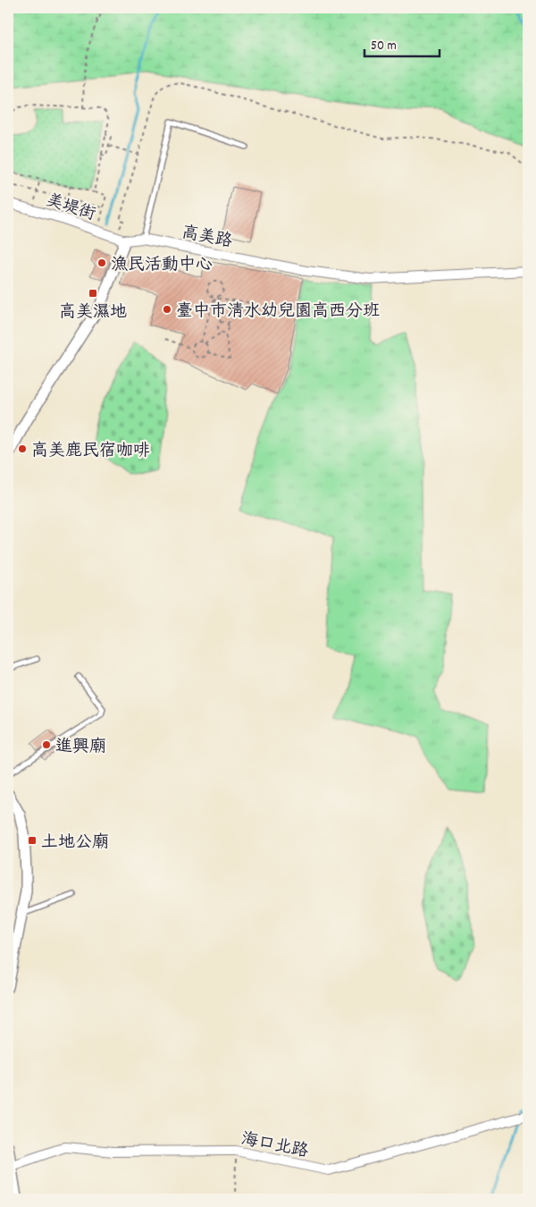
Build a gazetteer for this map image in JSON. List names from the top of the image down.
{
  "streets": {
    "street": ["美堤街", "高美路", "海口北路"]
  },
  "crossings": [
    ["美堤街", "高美路"]
  ],
  "places": {
    "other": [
      "漁民活動中心",
      "臺中市清水幼兒園高西分班",
      "高美鹿民宿咖啡",
      "進興廟"
    ],
    "transit": ["高美濕地", "土地公廟"]
  },
  "scale_bar": "50 m"
}
